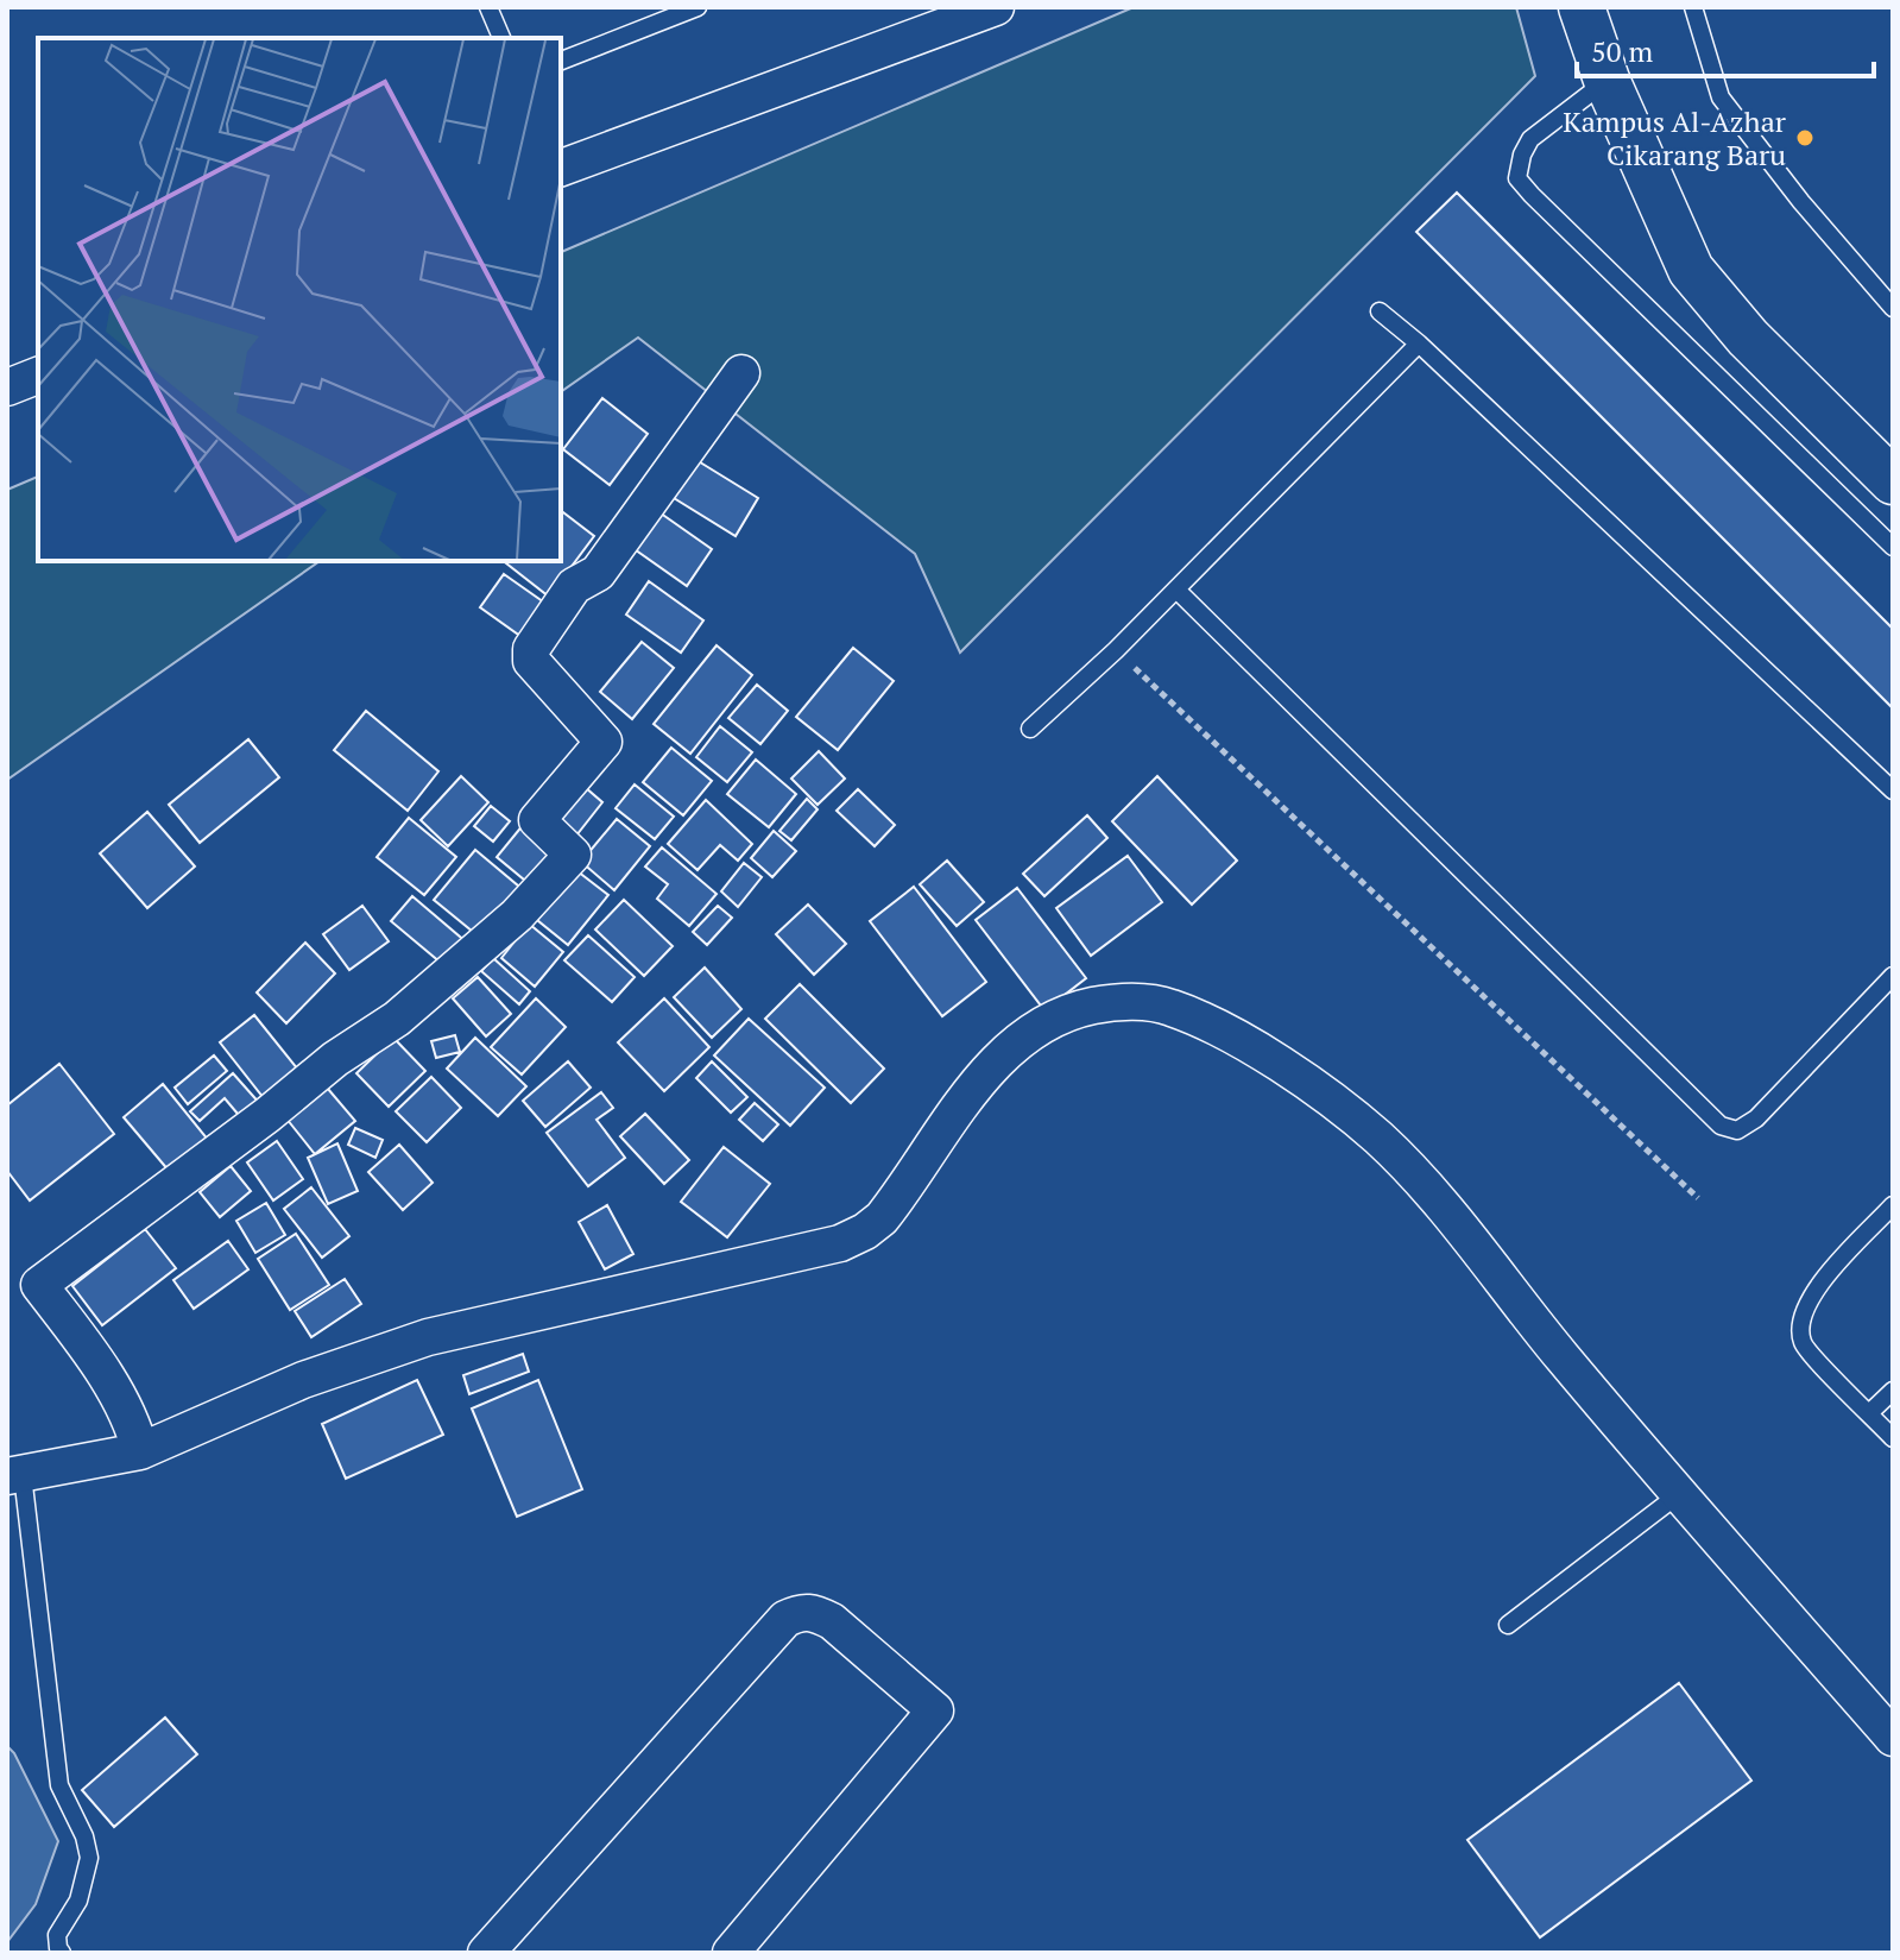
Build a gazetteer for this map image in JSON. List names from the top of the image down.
{
  "places": ["Kampus Al-Azhar Cikarang Baru"],
  "scale_bar": "50 m"
}
